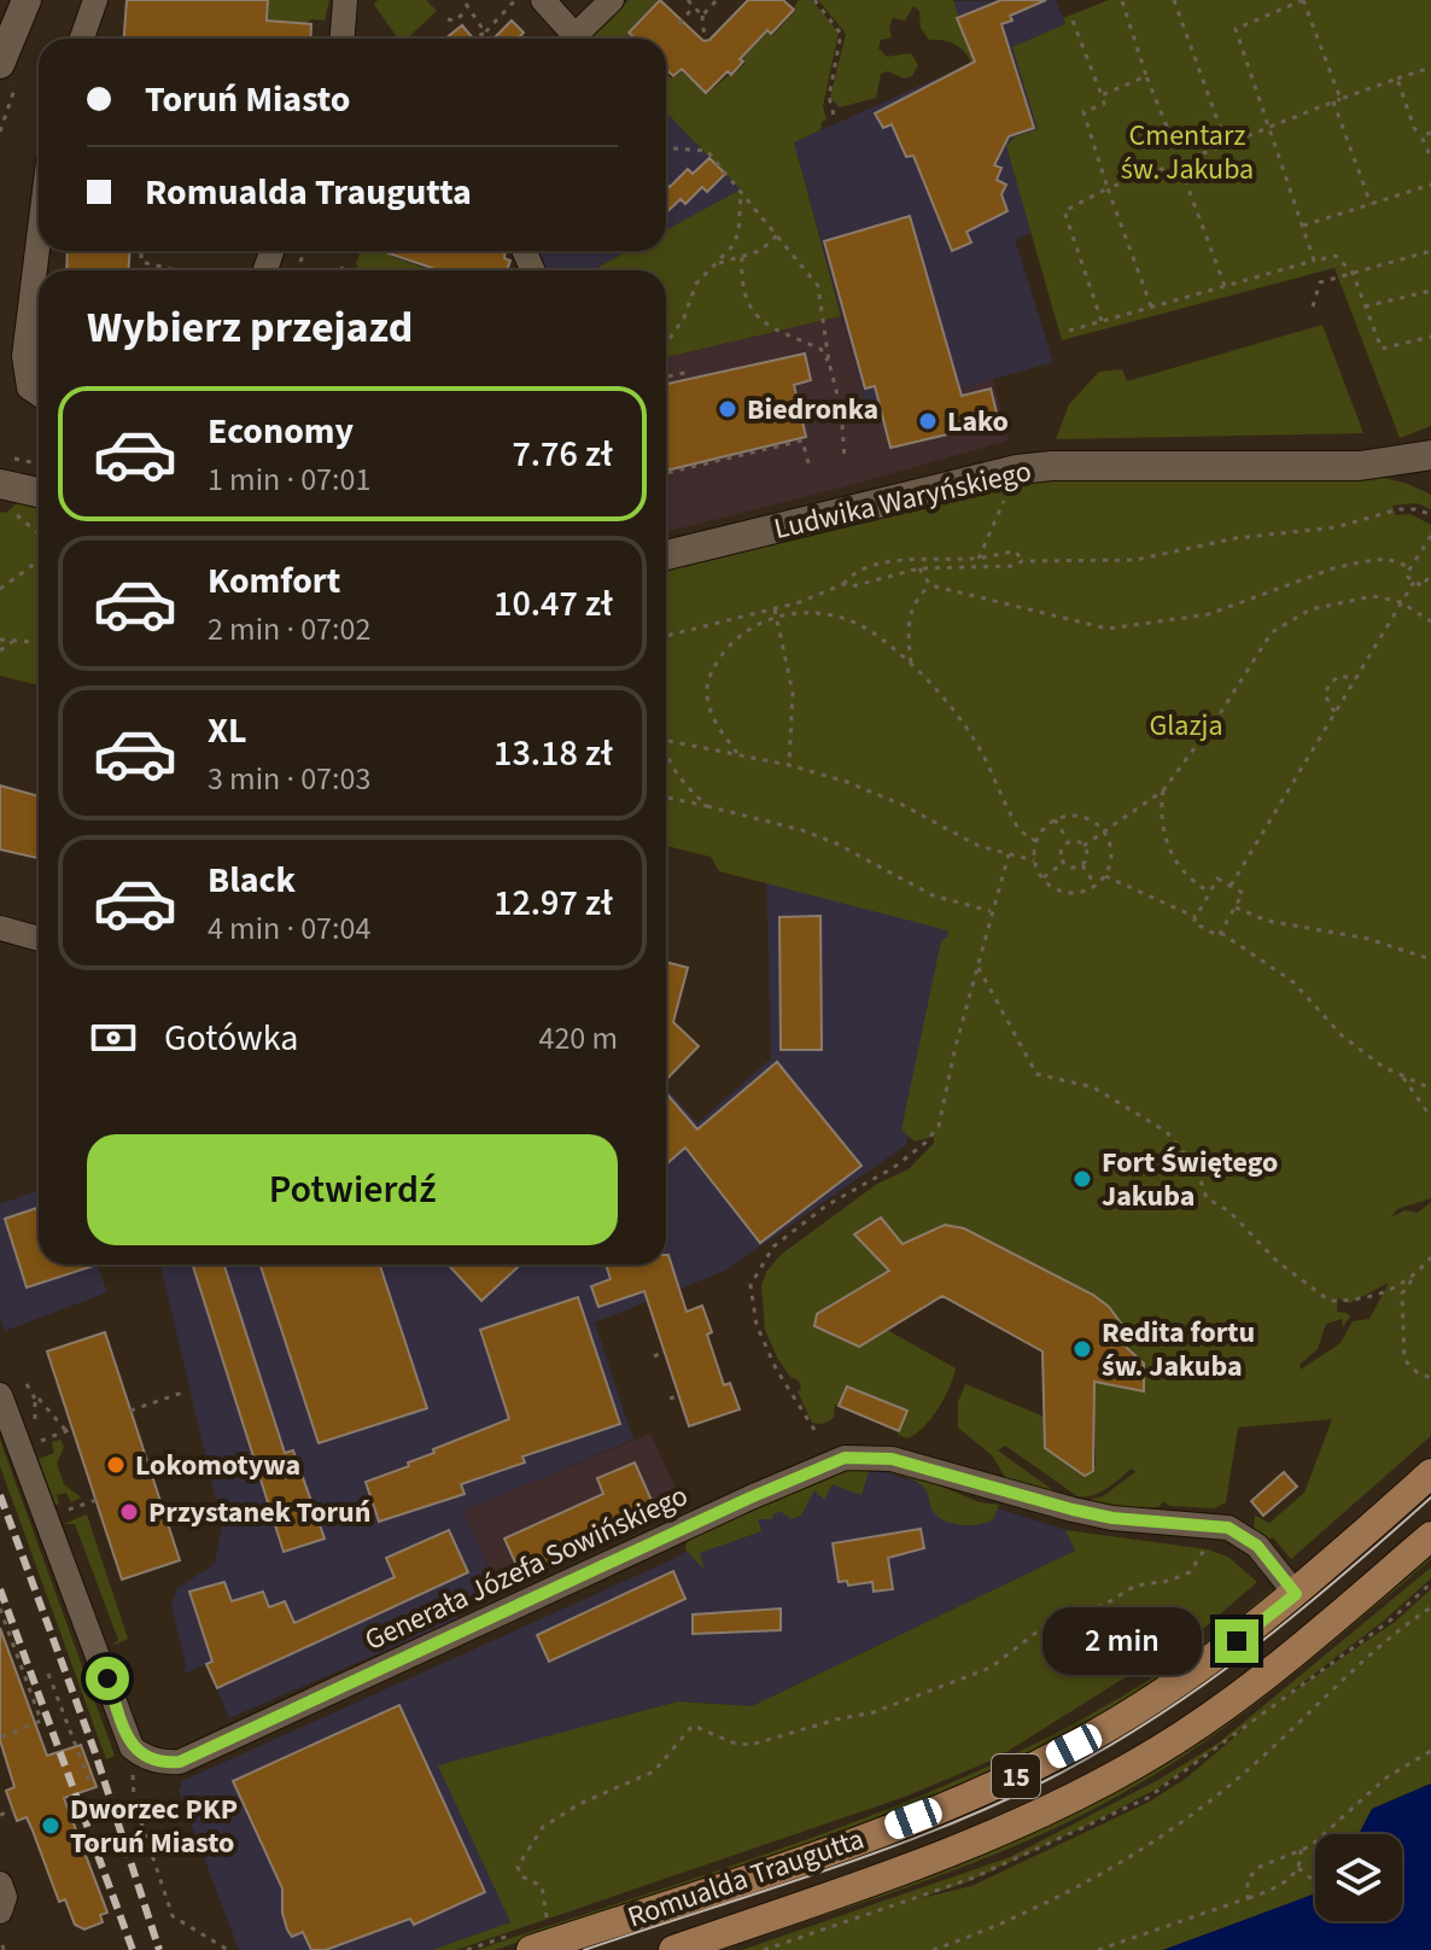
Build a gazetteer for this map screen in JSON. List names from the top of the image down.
{
  "streets": {
    "main road": ["15", "Romualda Traugutta"],
    "street": ["Ludwika Waryńskiego", "Generała Józefa Sowińskiego"]
  },
  "crossings": [
    ["Generała Józefa Sowińskiego", "Romualda Traugutta"]
  ],
  "parks": ["Cmentarz św. Jakuba", "Glazja"],
  "places": [
    "Biedronka",
    "Lako",
    "Fort Świętego Jakuba",
    "Redita fortu św. Jakuba",
    "Lokomotywa",
    "Przystanek Toruń",
    "Dworzec PKP Toruń Miasto"
  ],
  "page": {
    "banner": ["Toruń Miasto", "Romualda Traugutta"],
    "heading": "Wybierz przejazd",
    "list": [
      {
        "name": "Economy",
        "note": "1 min · 07:01",
        "value": "7.76 zł"
      },
      {
        "name": "Komfort",
        "note": "2 min · 07:02",
        "value": "10.47 zł"
      },
      {
        "name": "XL",
        "note": "3 min · 07:03",
        "value": "13.18 zł"
      },
      {
        "name": "Black",
        "note": "4 min · 07:04",
        "value": "12.97 zł"
      }
    ],
    "pay": ["Gotówka", "420 m"],
    "buttons": "Potwierdź",
    "bubble": "2 min"
  }
}
